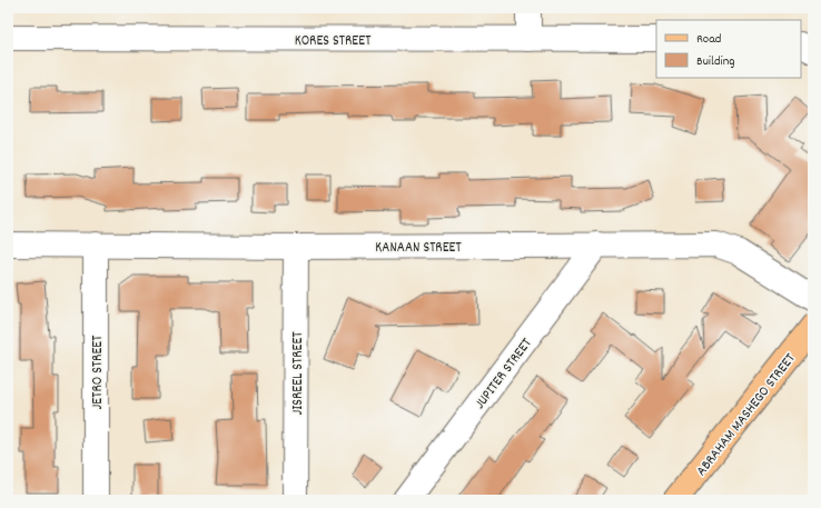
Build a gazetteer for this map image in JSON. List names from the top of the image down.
{
  "streets": {
    "main road": ["ABRAHAM MASHEGO STREET"],
    "street": [
      "KORES STREET",
      "KANAAN STREET",
      "JETRO STREET",
      "JUPITER STREET",
      "JISREEL STREET"
    ]
  },
  "crossings": [
    ["KANAAN STREET", "JETRO STREET"],
    ["KANAAN STREET", "JUPITER STREET"],
    ["KANAAN STREET", "JISREEL STREET"]
  ],
  "legend": ["Road", "Building"]
}
